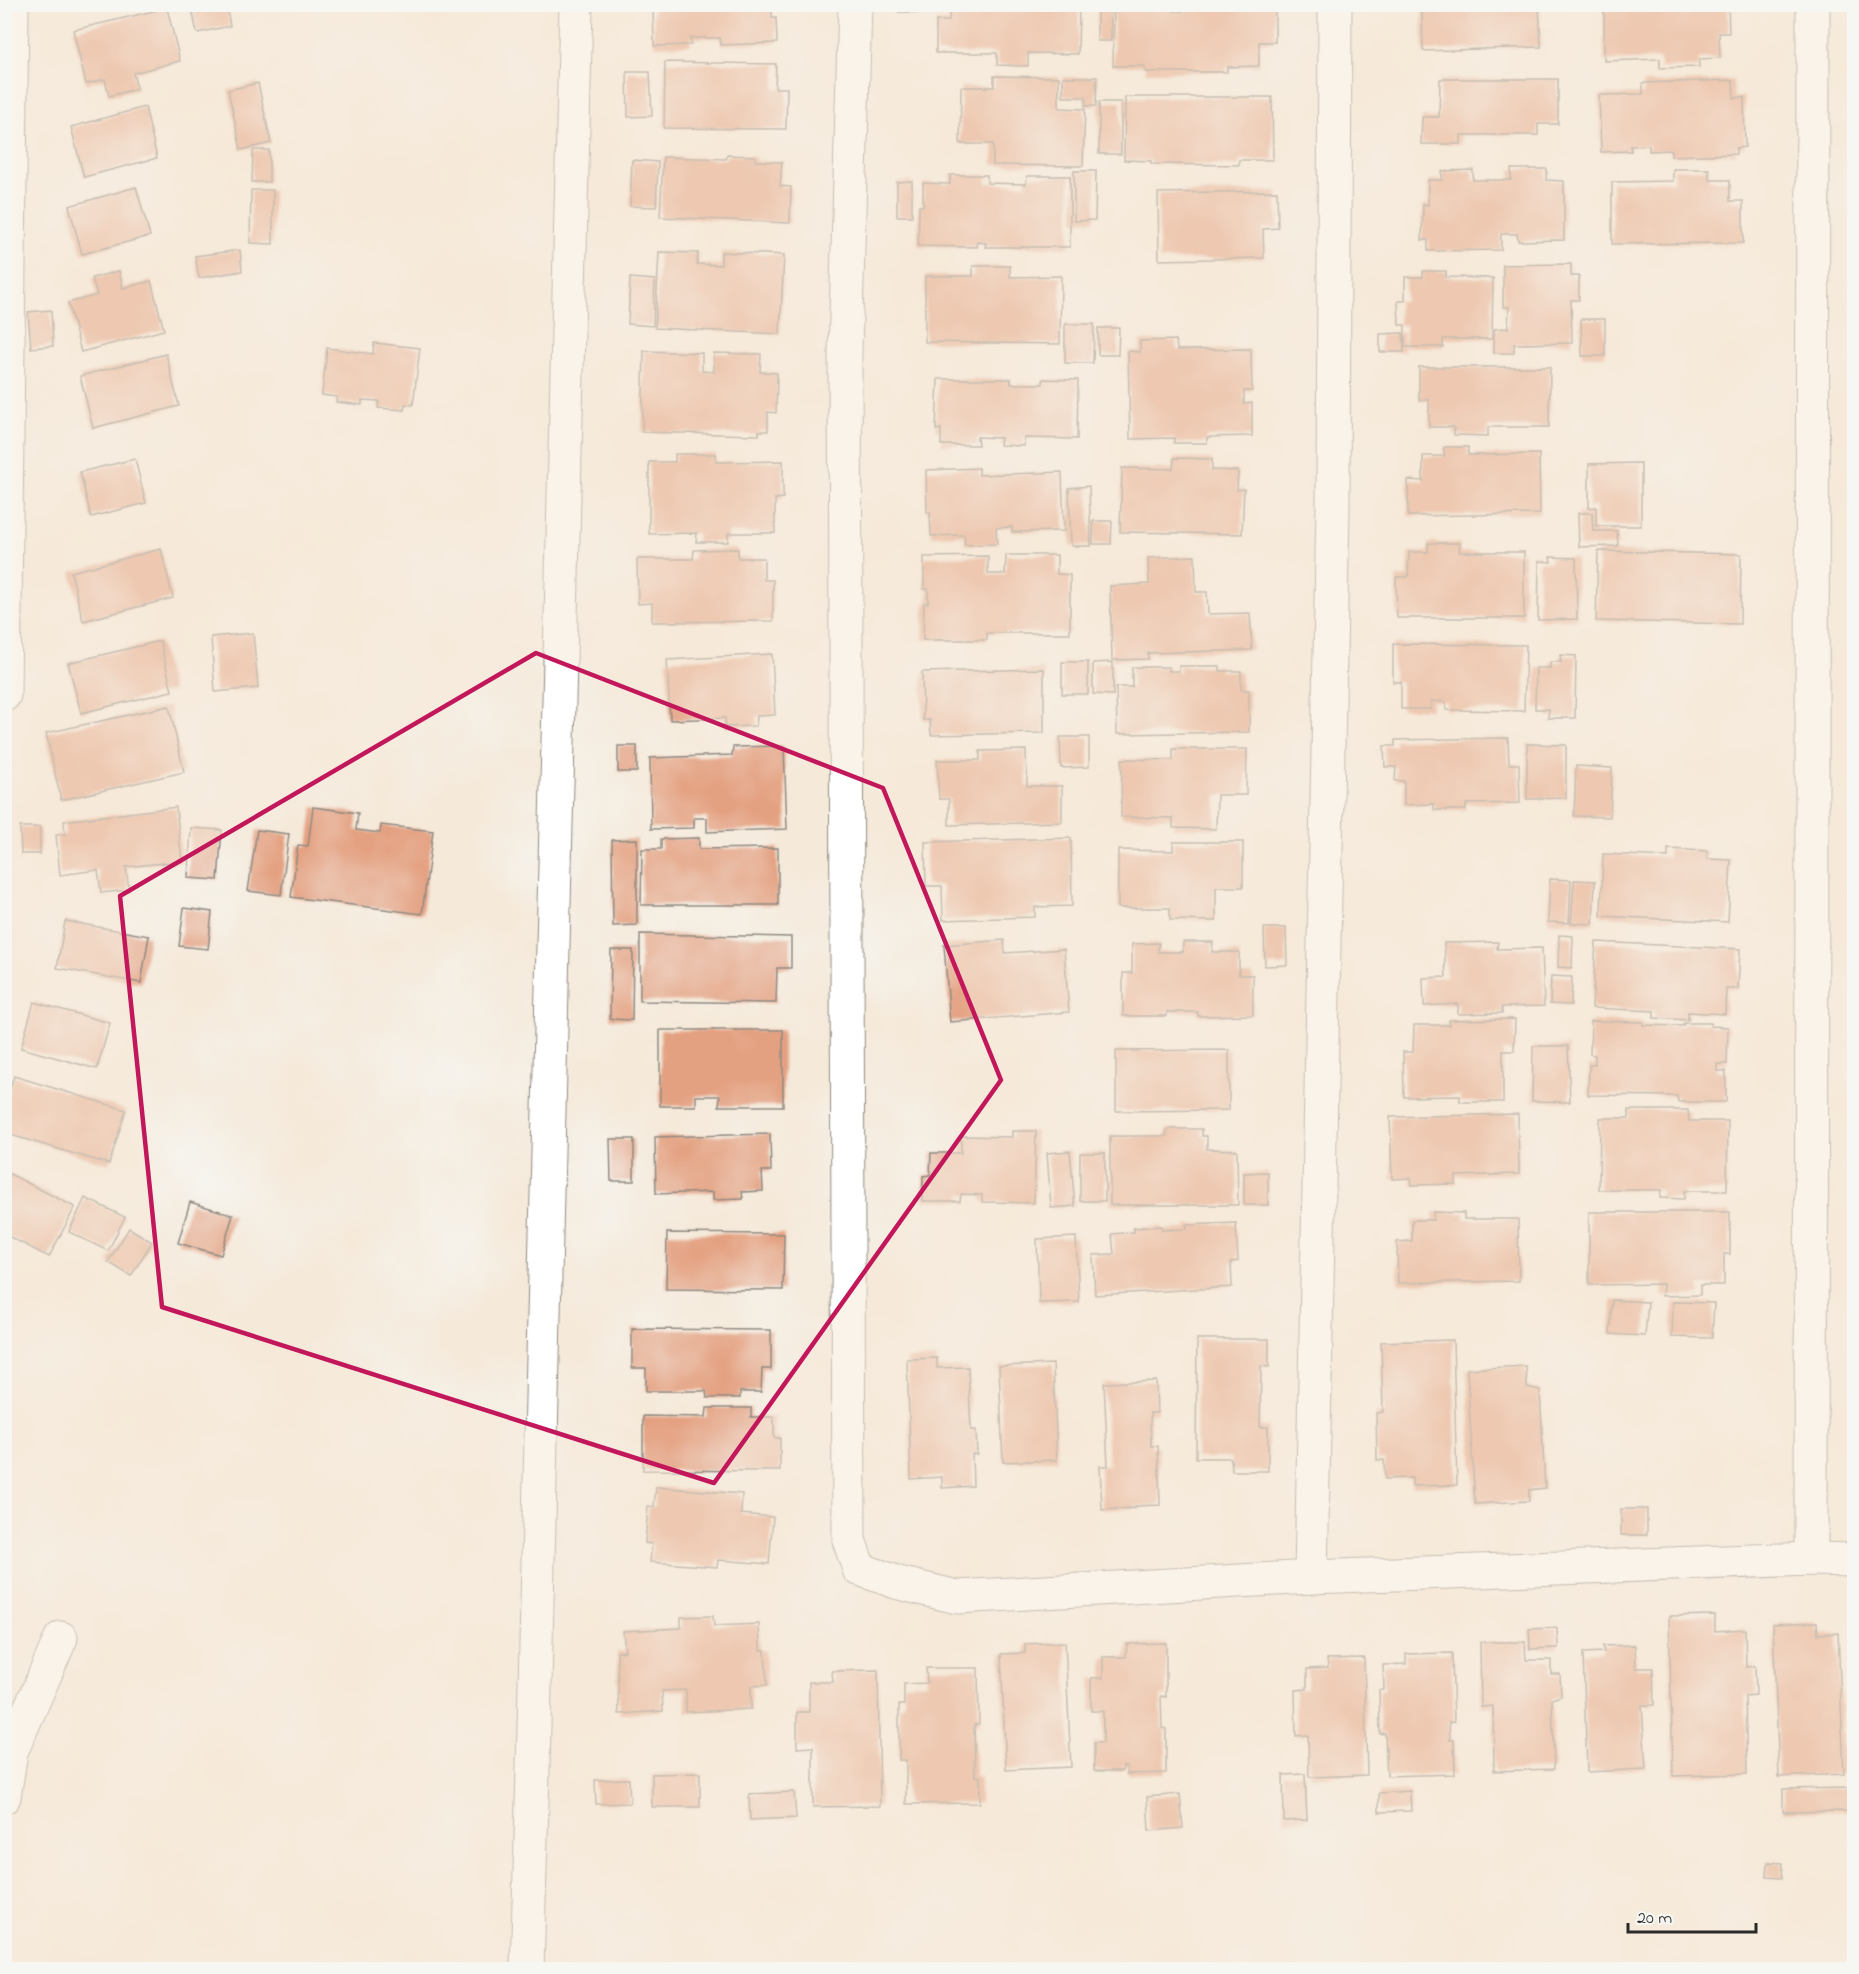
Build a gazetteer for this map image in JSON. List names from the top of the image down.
{
  "scale_bar": "20 m"
}
